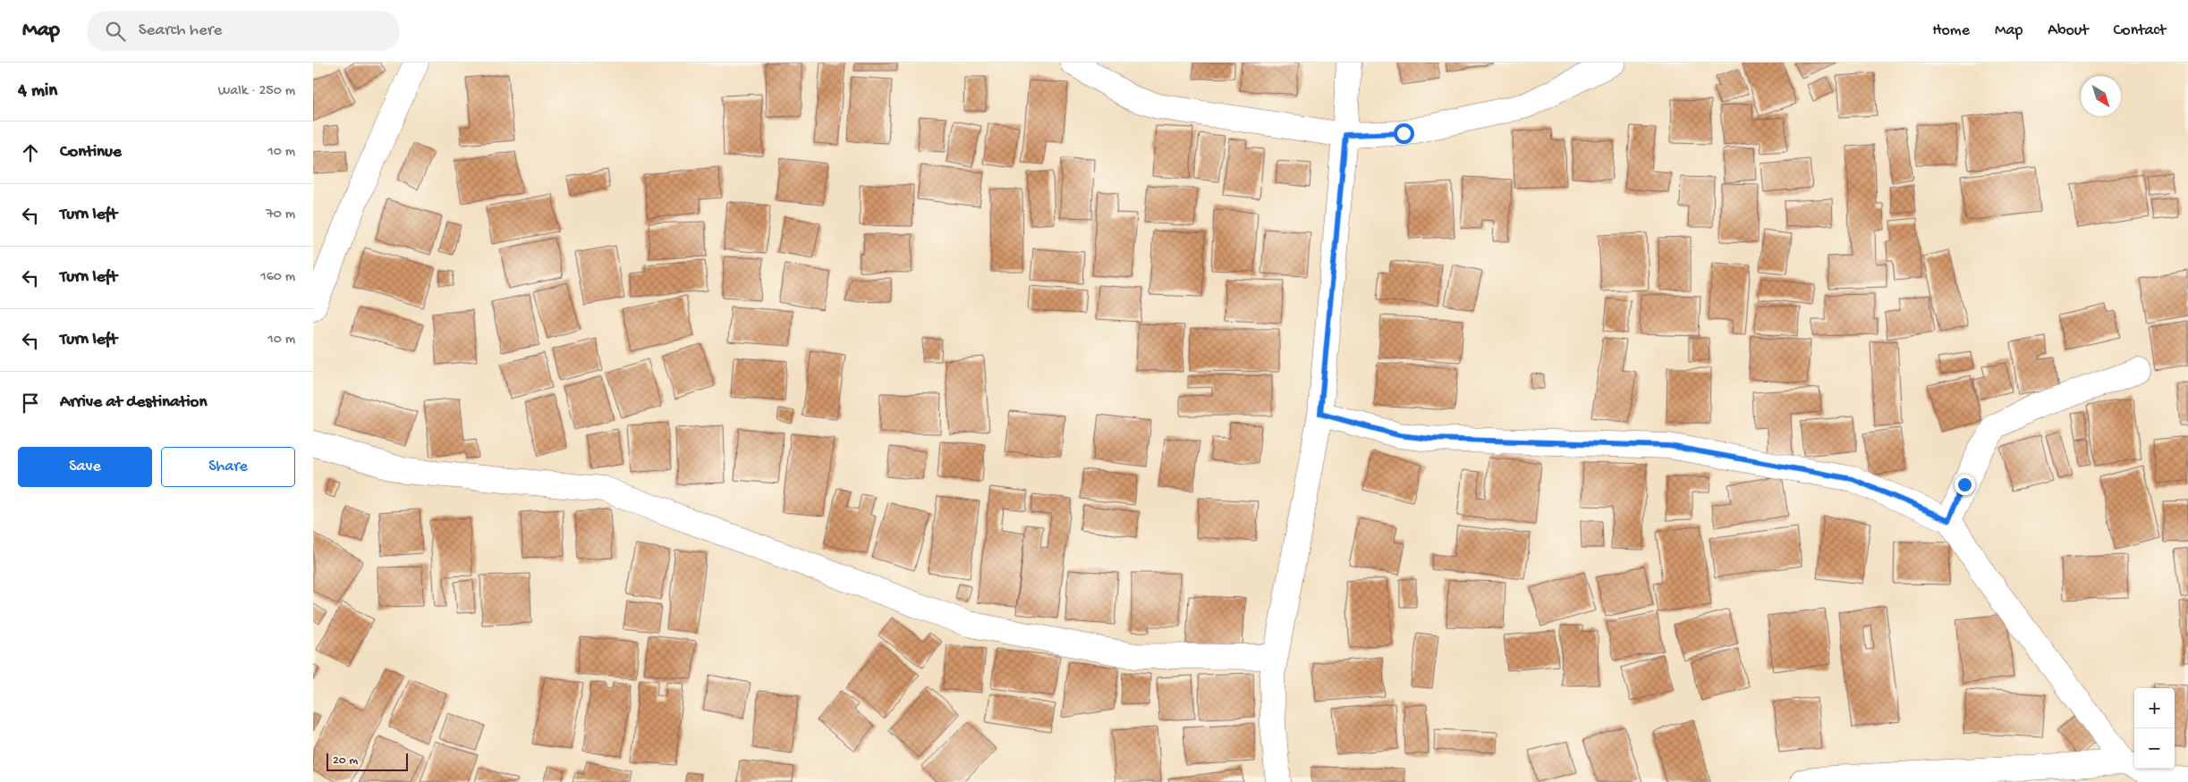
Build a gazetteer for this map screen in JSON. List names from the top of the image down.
{
  "scale_bar": "20 m",
  "north": "bottom right",
  "page": {
    "header": "Map",
    "search": "Search here",
    "nav": [
      "Home",
      "Map",
      "About",
      "Contact"
    ],
    "heading": ["4 min", "Walk · 250 m"],
    "list": [
      ["Continue", "10 m"],
      ["Turn left", "70 m"],
      ["Turn left", "160 m"],
      ["Turn left", "10 m"],
      "Arrive at destination"
    ],
    "buttons": ["Save", "Share"],
    "map_buttons": ["+", "−"],
    "scale": "20 m"
  }
}
